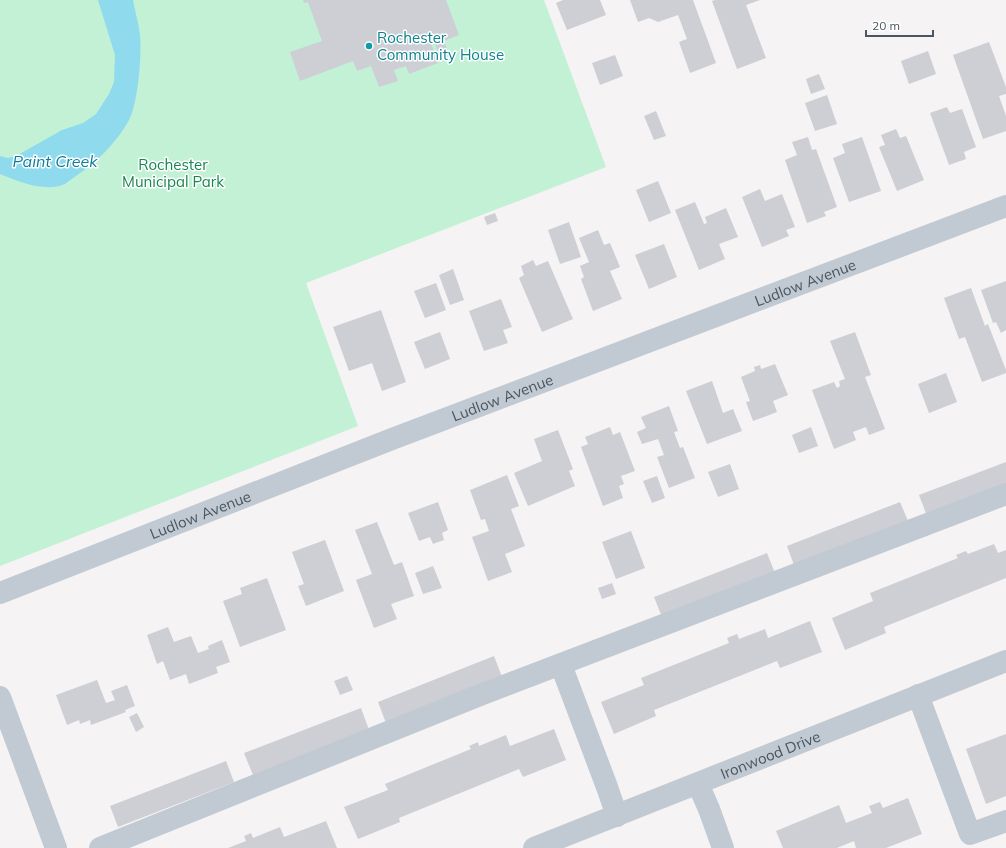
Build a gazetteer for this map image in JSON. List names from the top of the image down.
{
  "streets": {
    "street": ["Ludlow Avenue", "Ironwood Drive"]
  },
  "water": ["Paint Creek"],
  "parks": ["Rochester Municipal Park"],
  "places": ["Rochester Community House"],
  "scale_bar": "20 m"
}
